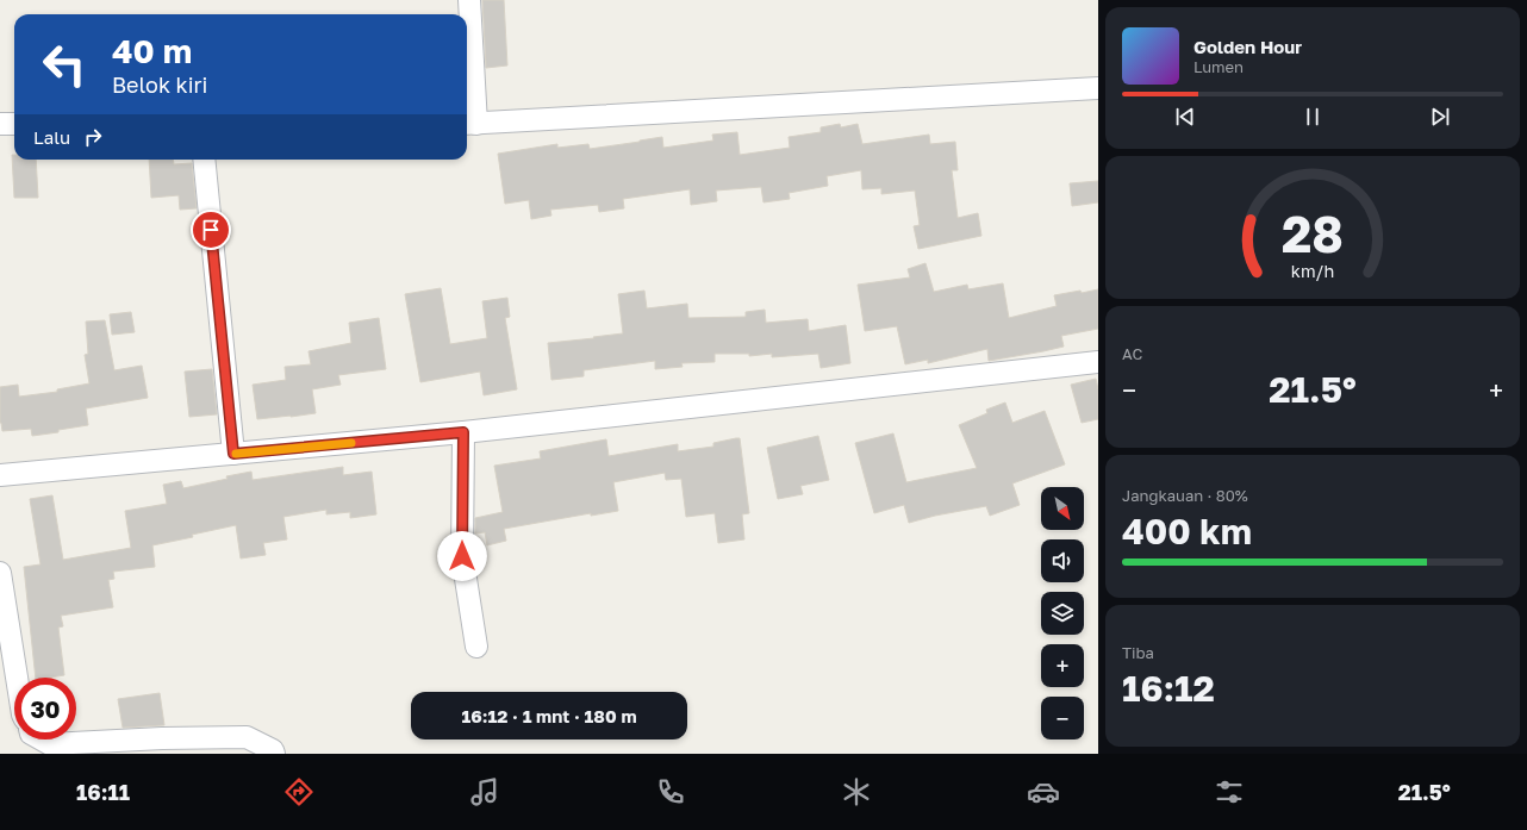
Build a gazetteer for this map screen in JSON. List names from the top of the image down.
{
  "north": "bottom right",
  "page": {
    "turn": ["40 m", "Belok kiri"],
    "song": ["Golden Hour", "Lumen"],
    "then": "Lalu",
    "tile": [
      "AC",
      ["Jangkauan · 80%", "400 km"],
      ["Tiba", "16:12"]
    ],
    "heat": ["−", "21.5°", "+"],
    "map_buttons": ["+", "−"],
    "limit": "30",
    "trip": "16:12 · 1 mnt · 180 m",
    "tabs": ["16:11", "21.5°"],
    "gauge": ["28", "km/h"]
  }
}
